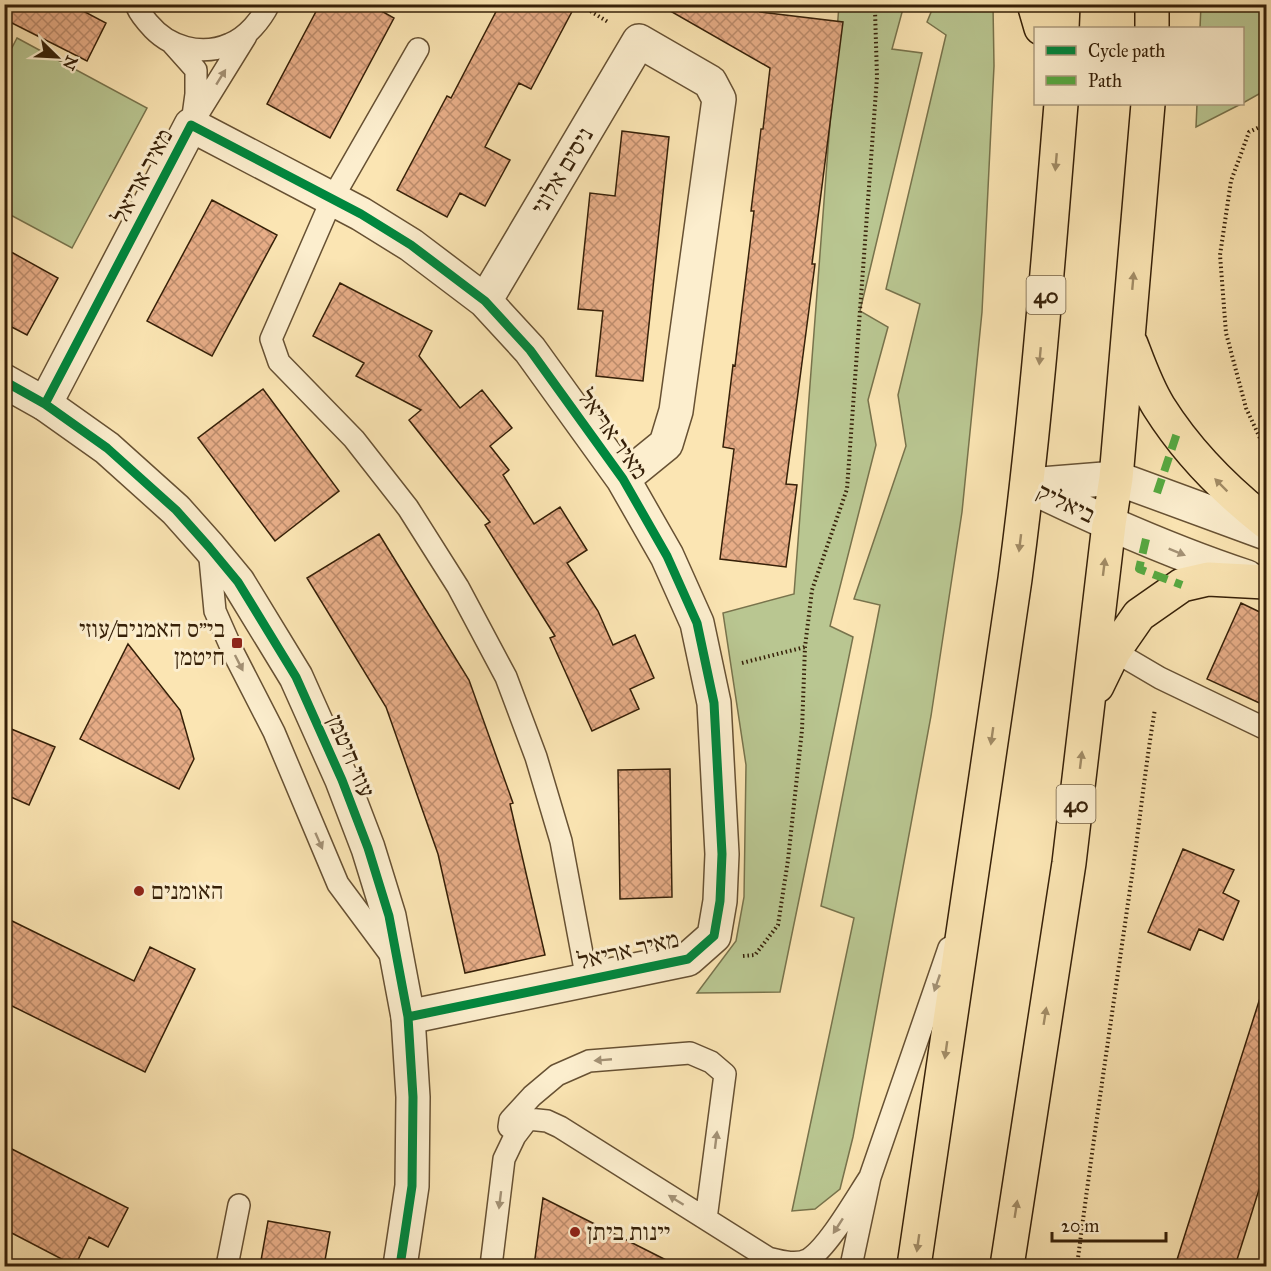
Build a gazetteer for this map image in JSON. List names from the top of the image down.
{
  "streets": {
    "highway": ["40"],
    "street": [
      "ניסים אלוני",
      "מאיר אריאל",
      "ביאליק",
      "עוזי חיטמן"
    ]
  },
  "crossings": [
    ["ניסים אלוני", "מאיר אריאל"],
    ["מאיר אריאל", "עוזי חיטמן"],
    ["40", "ביאליק"]
  ],
  "places": {
    "transit": ["בי״ס האמנים/עוזי חיטמן"],
    "other": ["האומנים", "יינות ביתן"]
  },
  "legend": ["Cycle path", "Path"],
  "scale_bar": "20 m",
  "north": "bottom right"
}
